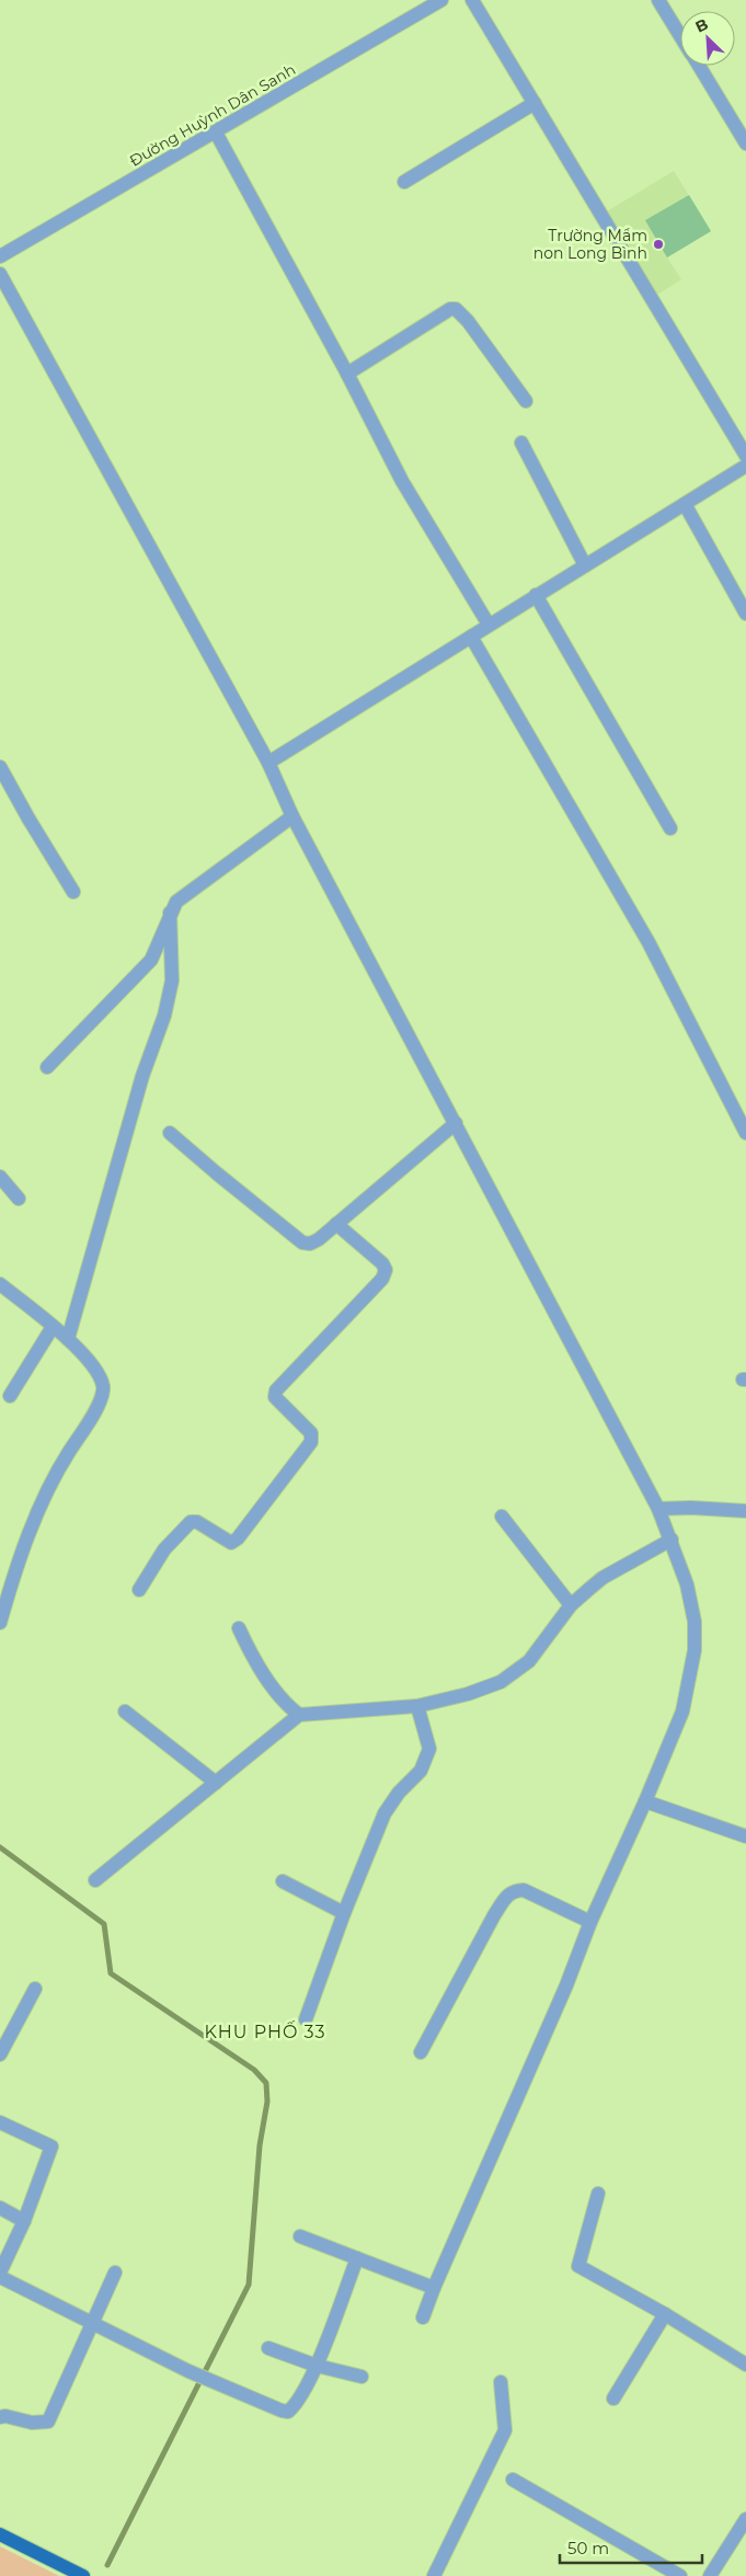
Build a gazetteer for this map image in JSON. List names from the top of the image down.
{
  "streets": {
    "street": ["Đường Huỳnh Dân Sanh"]
  },
  "districts": ["KHU PHỐ 33"],
  "places": ["Trường Mầm non Long Bình"],
  "scale_bar": "50 m",
  "north": "top left"
}
